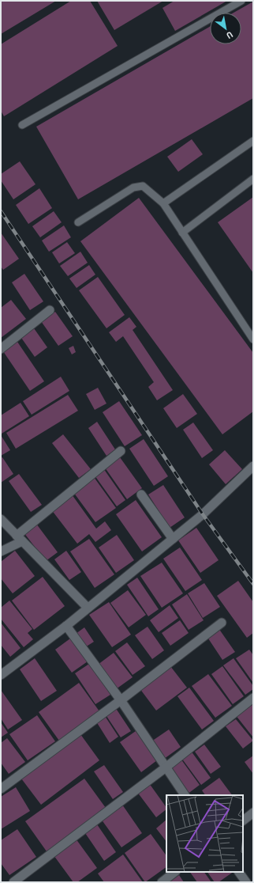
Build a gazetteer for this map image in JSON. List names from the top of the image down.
{
  "north": "bottom right"
}
